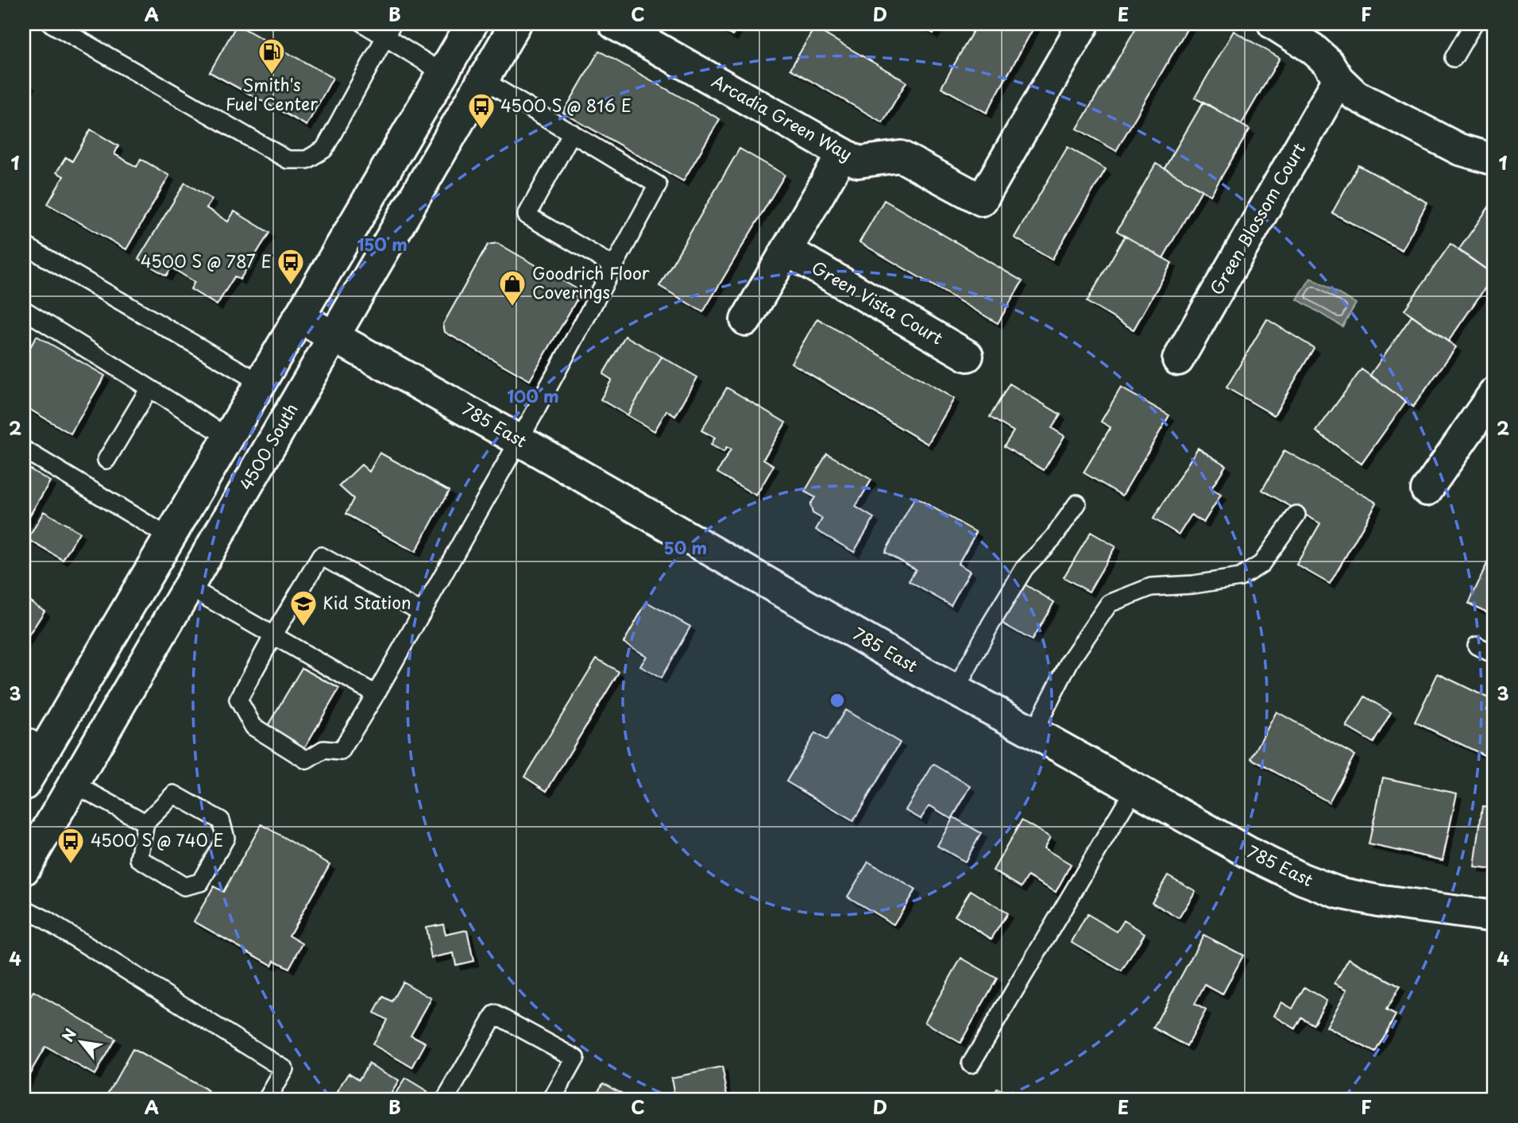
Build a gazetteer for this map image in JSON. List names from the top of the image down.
{
  "streets": {
    "street": [
      "Arcadia Green Way",
      "Green Blossom Court",
      "Green Vista Court",
      "785 East",
      "4500 South"
    ]
  },
  "crossings": [
    ["785 East", "4500 South"]
  ],
  "places": {
    "fuel station": ["Smith's Fuel Center"],
    "bus stop": ["4500 S @ 816 E", "4500 S @ 787 E", "4500 S @ 740 E"],
    "shop": ["Goodrich Floor Coverings"],
    "school or university": ["Kid Station"]
  },
  "north": "top left",
  "grid": {
    "columns": [
      "A",
      "B",
      "C",
      "D",
      "E",
      "F"
    ],
    "rows": [
      "1",
      "2",
      "3",
      "4"
    ]
  },
  "rings": ["150 m", "100 m", "50 m"]
}
